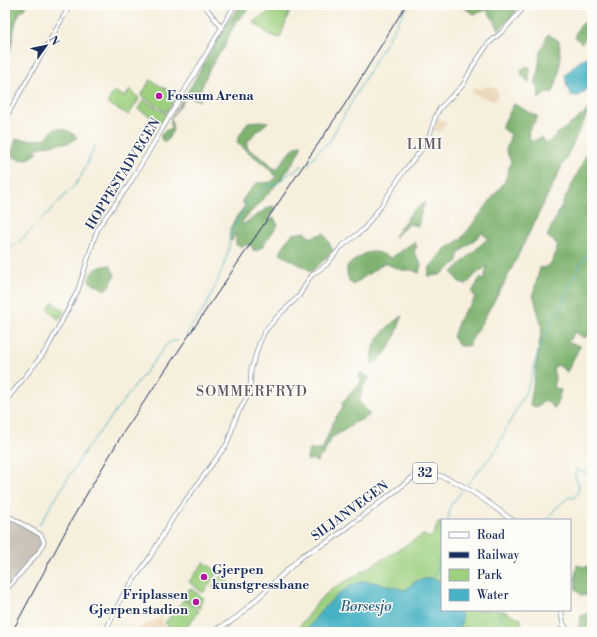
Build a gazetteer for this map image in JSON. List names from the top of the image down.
{
  "streets": {
    "main road": ["HOPPESTADVEGEN", "32", "SILJANVEGEN"]
  },
  "districts": ["LIMI", "SOMMERFRYD"],
  "water": ["Børsesjø"],
  "places": ["Fossum Arena", "Gjerpen kunstgressbane", "Friplassen Gjerpen stadion"],
  "legend": [
    "Road",
    "Railway",
    "Park",
    "Water"
  ],
  "north": "top right"
}
